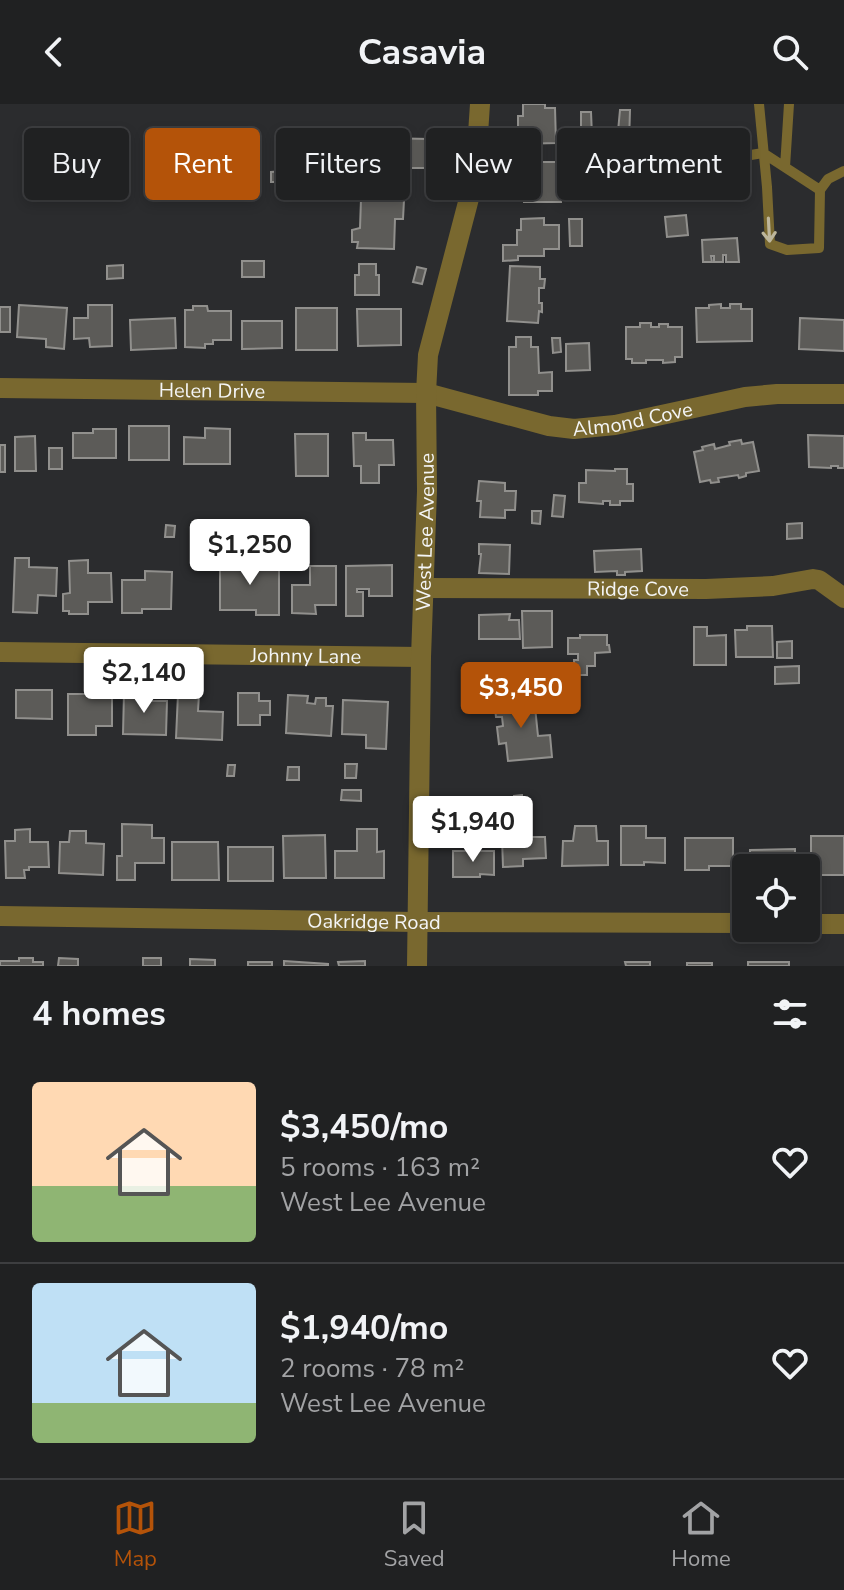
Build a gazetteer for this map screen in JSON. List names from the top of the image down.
{
  "streets": {
    "street": [
      "Helen Drive",
      "Almond Cove",
      "West Lee Avenue",
      "Ridge Cove",
      "Johnny Lane",
      "Oakridge Road"
    ]
  },
  "crossings": [
    ["Helen Drive", "Almond Cove"],
    ["Helen Drive", "West Lee Avenue"],
    ["Almond Cove", "West Lee Avenue"],
    ["West Lee Avenue", "Ridge Cove"],
    ["West Lee Avenue", "Johnny Lane"],
    ["West Lee Avenue", "Oakridge Road"]
  ],
  "page": {
    "header": "Casavia",
    "chip": [
      "Buy",
      "Rent",
      "Filters",
      "New",
      "Apartment"
    ],
    "price": [
      "$1,250",
      "$2,140",
      "$3,450",
      "$1,940"
    ],
    "heading": "4 homes",
    "list": [
      {
        "name": "$3,450/mo",
        "note": "5 rooms · 163 m² · West Lee Avenue"
      },
      {
        "name": "$1,940/mo",
        "note": "2 rooms · 78 m² · West Lee Avenue"
      }
    ],
    "tabs": ["Map", "Saved", "Home"]
  }
}
